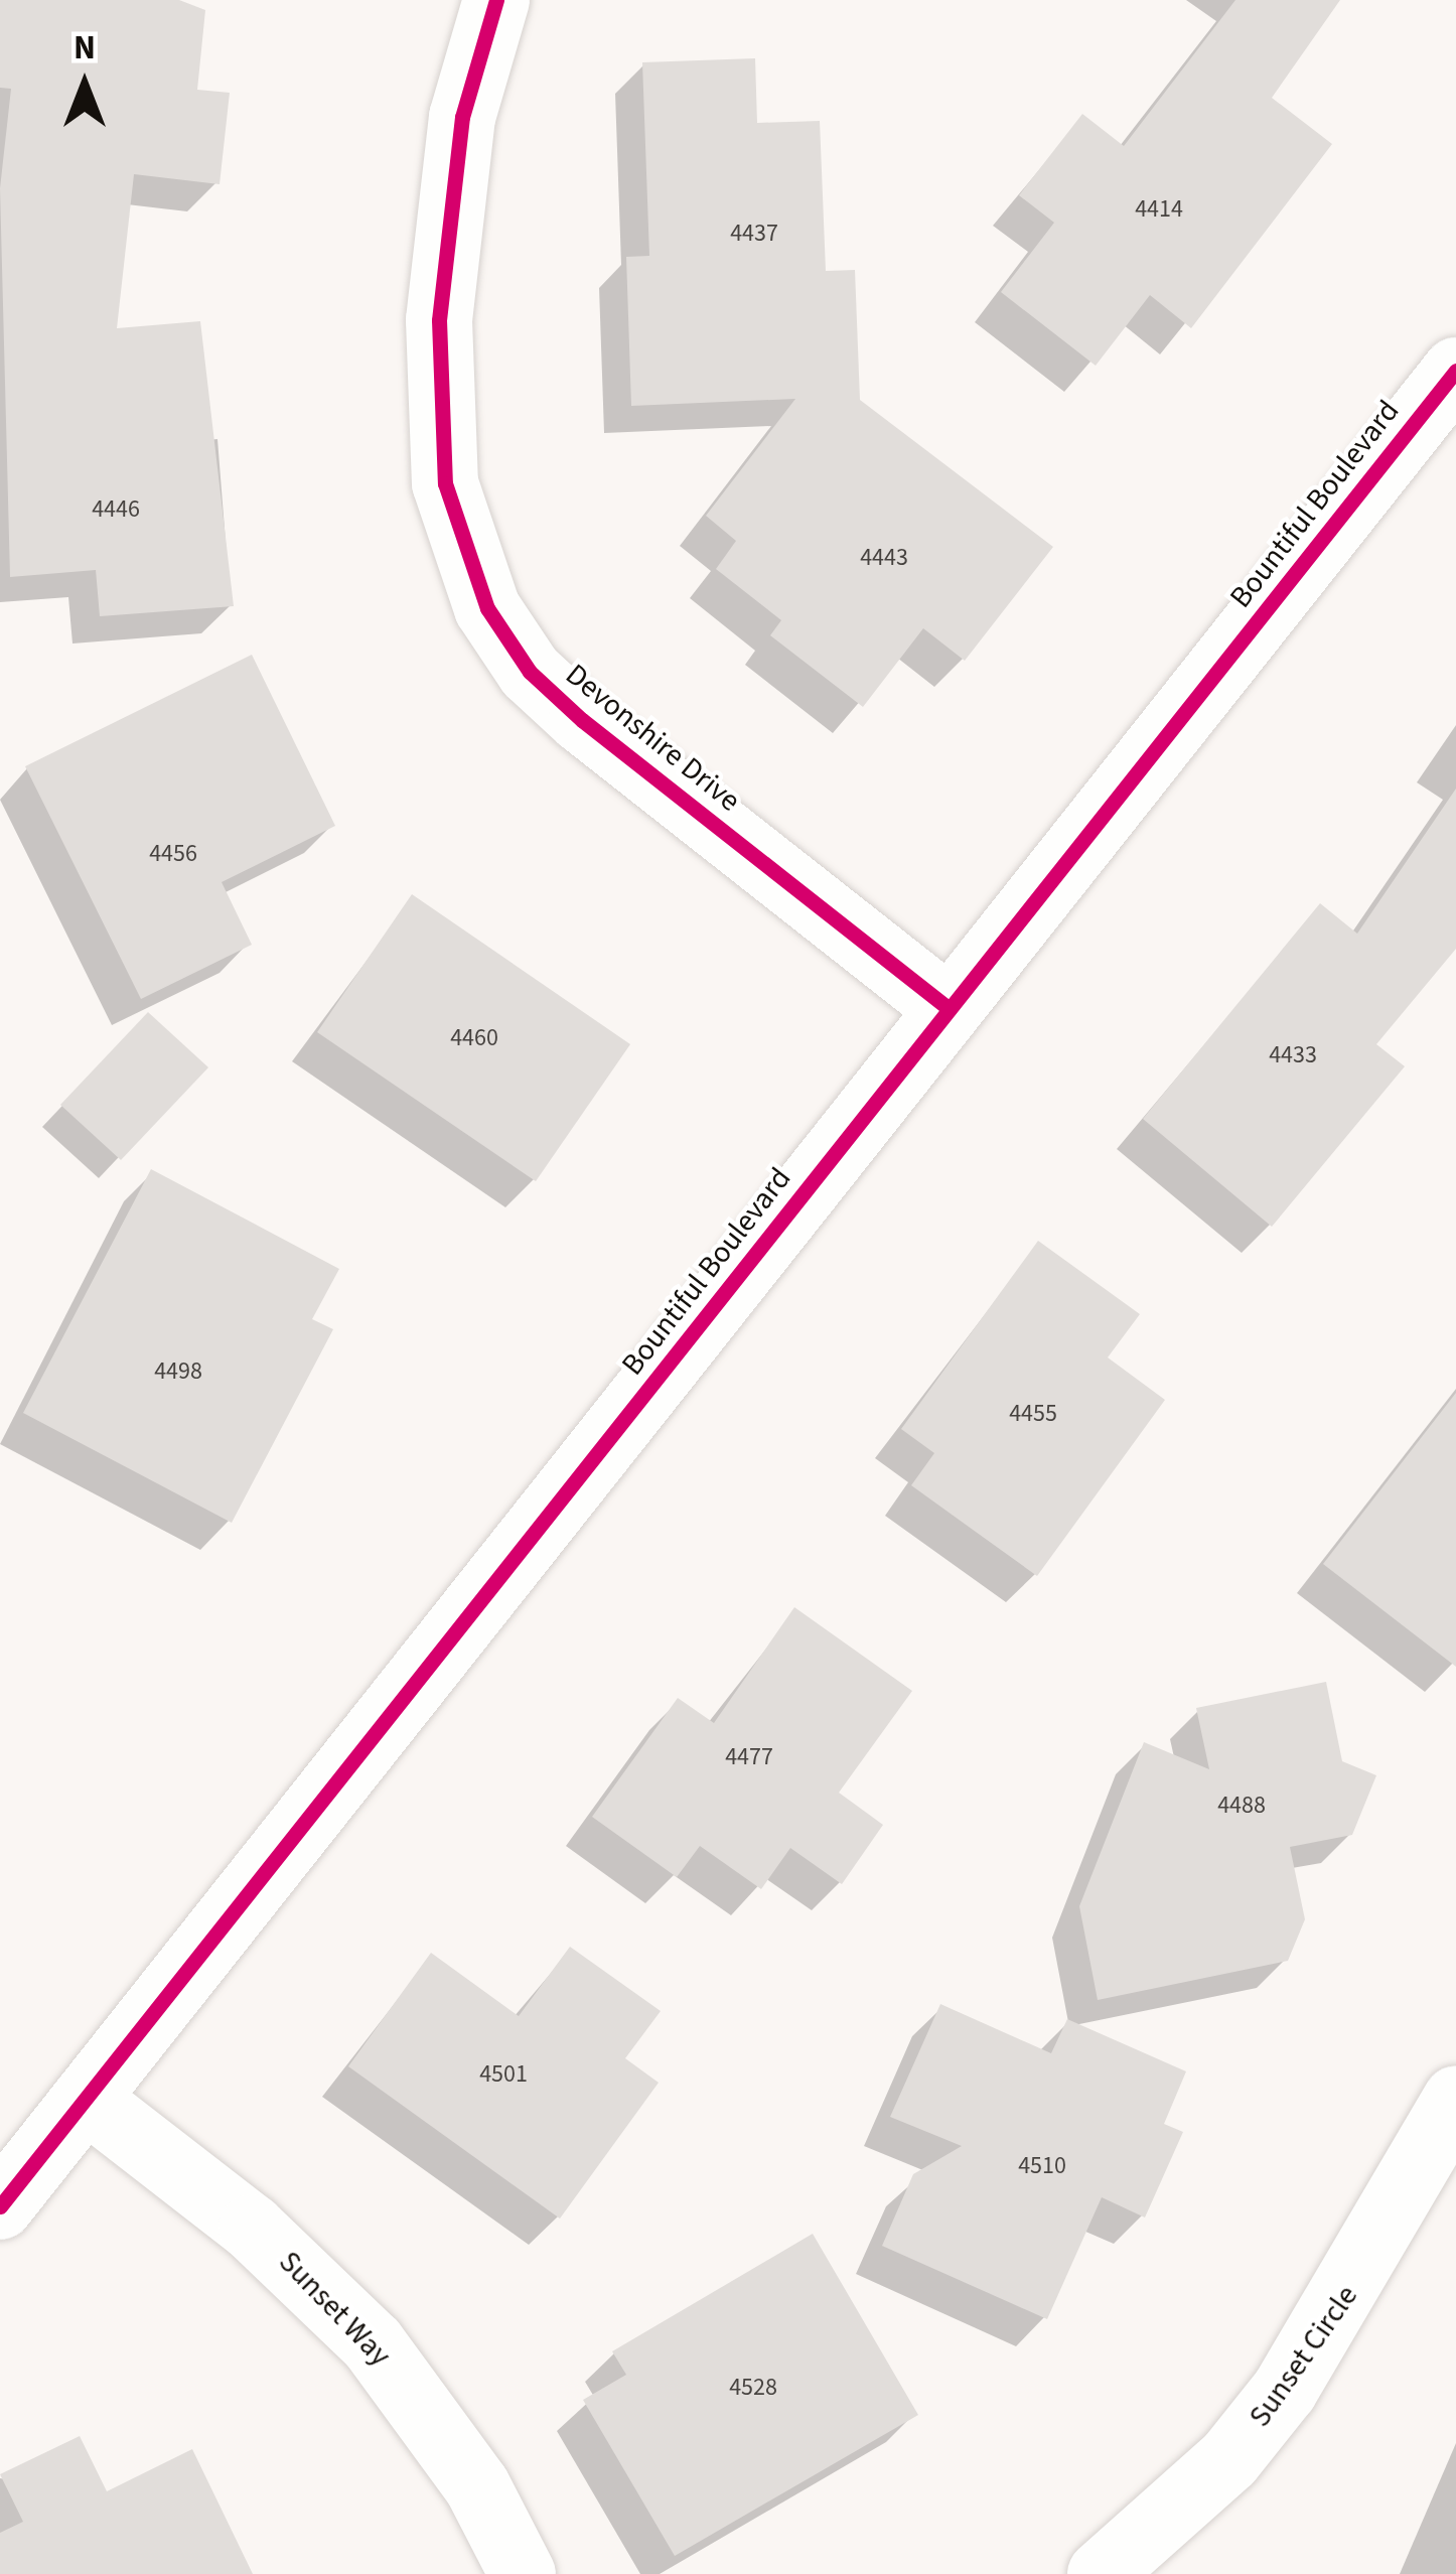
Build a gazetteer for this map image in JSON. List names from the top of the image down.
{
  "streets": {
    "street": [
      "Bountiful Boulevard",
      "Devonshire Drive",
      "Sunset Way",
      "Sunset Circle"
    ]
  },
  "crossings": [
    ["Bountiful Boulevard", "Devonshire Drive"],
    ["Bountiful Boulevard", "Sunset Way"]
  ],
  "house_numbers": [
    "4414",
    "4437",
    "4446",
    "4443",
    "4456",
    "4460",
    "4433",
    "4498",
    "4455",
    "4477",
    "4488",
    "4501",
    "4510",
    "4528"
  ],
  "north": "top"
}
